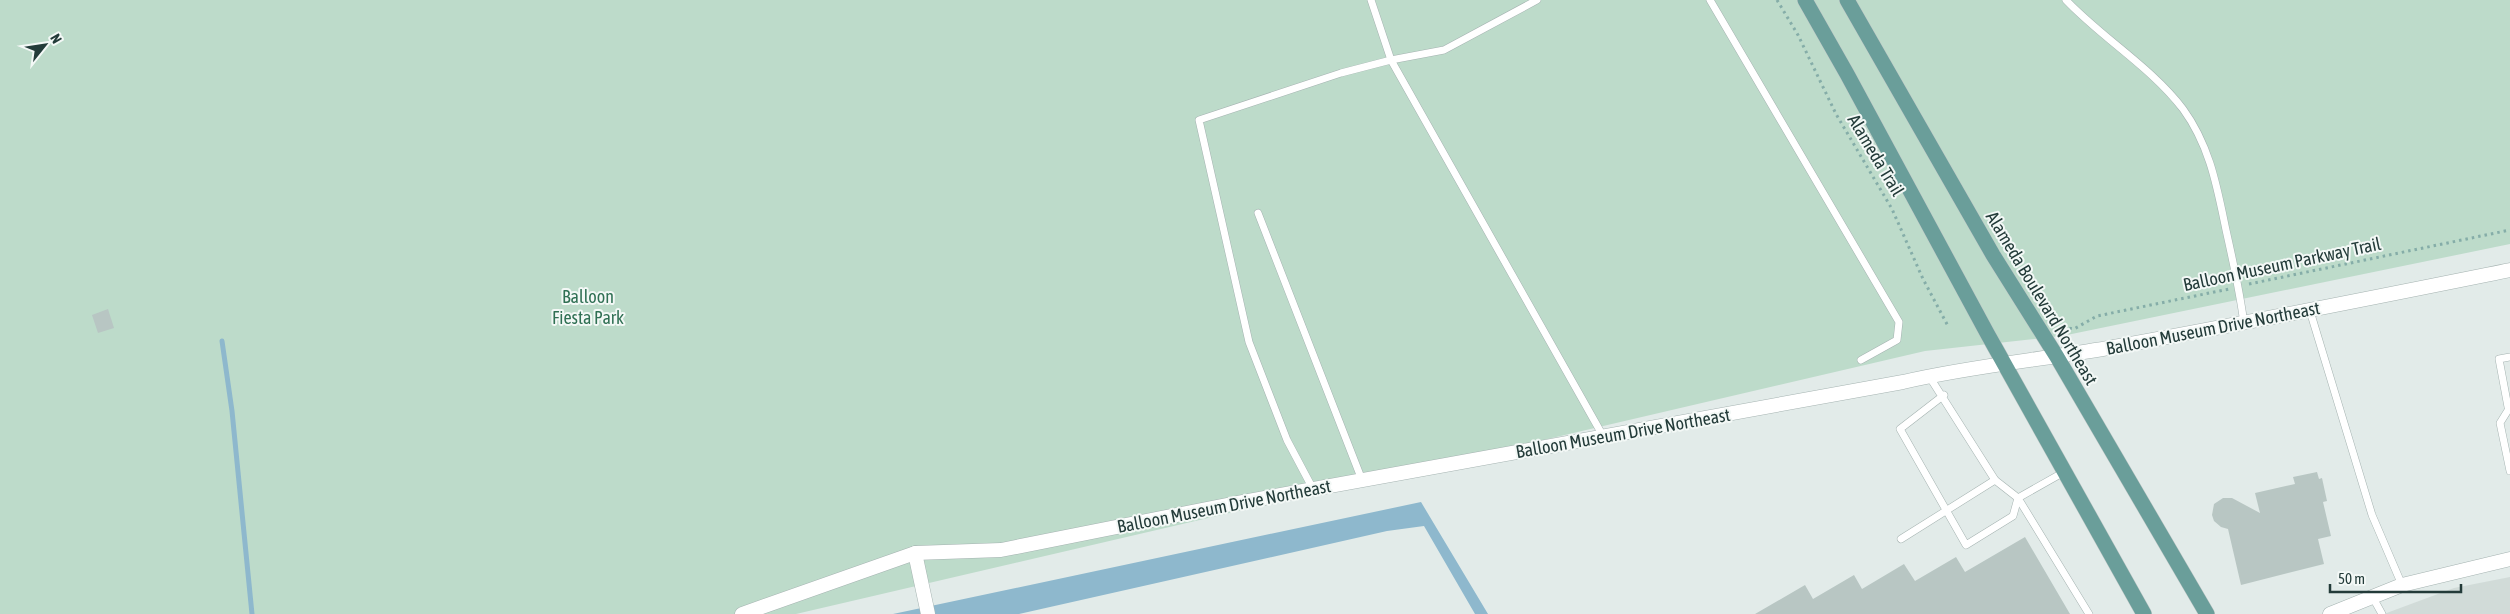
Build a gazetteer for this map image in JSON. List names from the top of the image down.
{
  "streets": {
    "main road": ["Alameda Boulevard Northeast"],
    "street": ["Balloon Museum Drive Northeast"],
    "path": ["Alameda Trail", "Balloon Museum Parkway Trail"]
  },
  "crossings": [
    ["Alameda Boulevard Northeast", "Balloon Museum Drive Northeast"]
  ],
  "parks": ["Balloon Fiesta Park"],
  "scale_bar": "50 m",
  "north": "top right"
}
